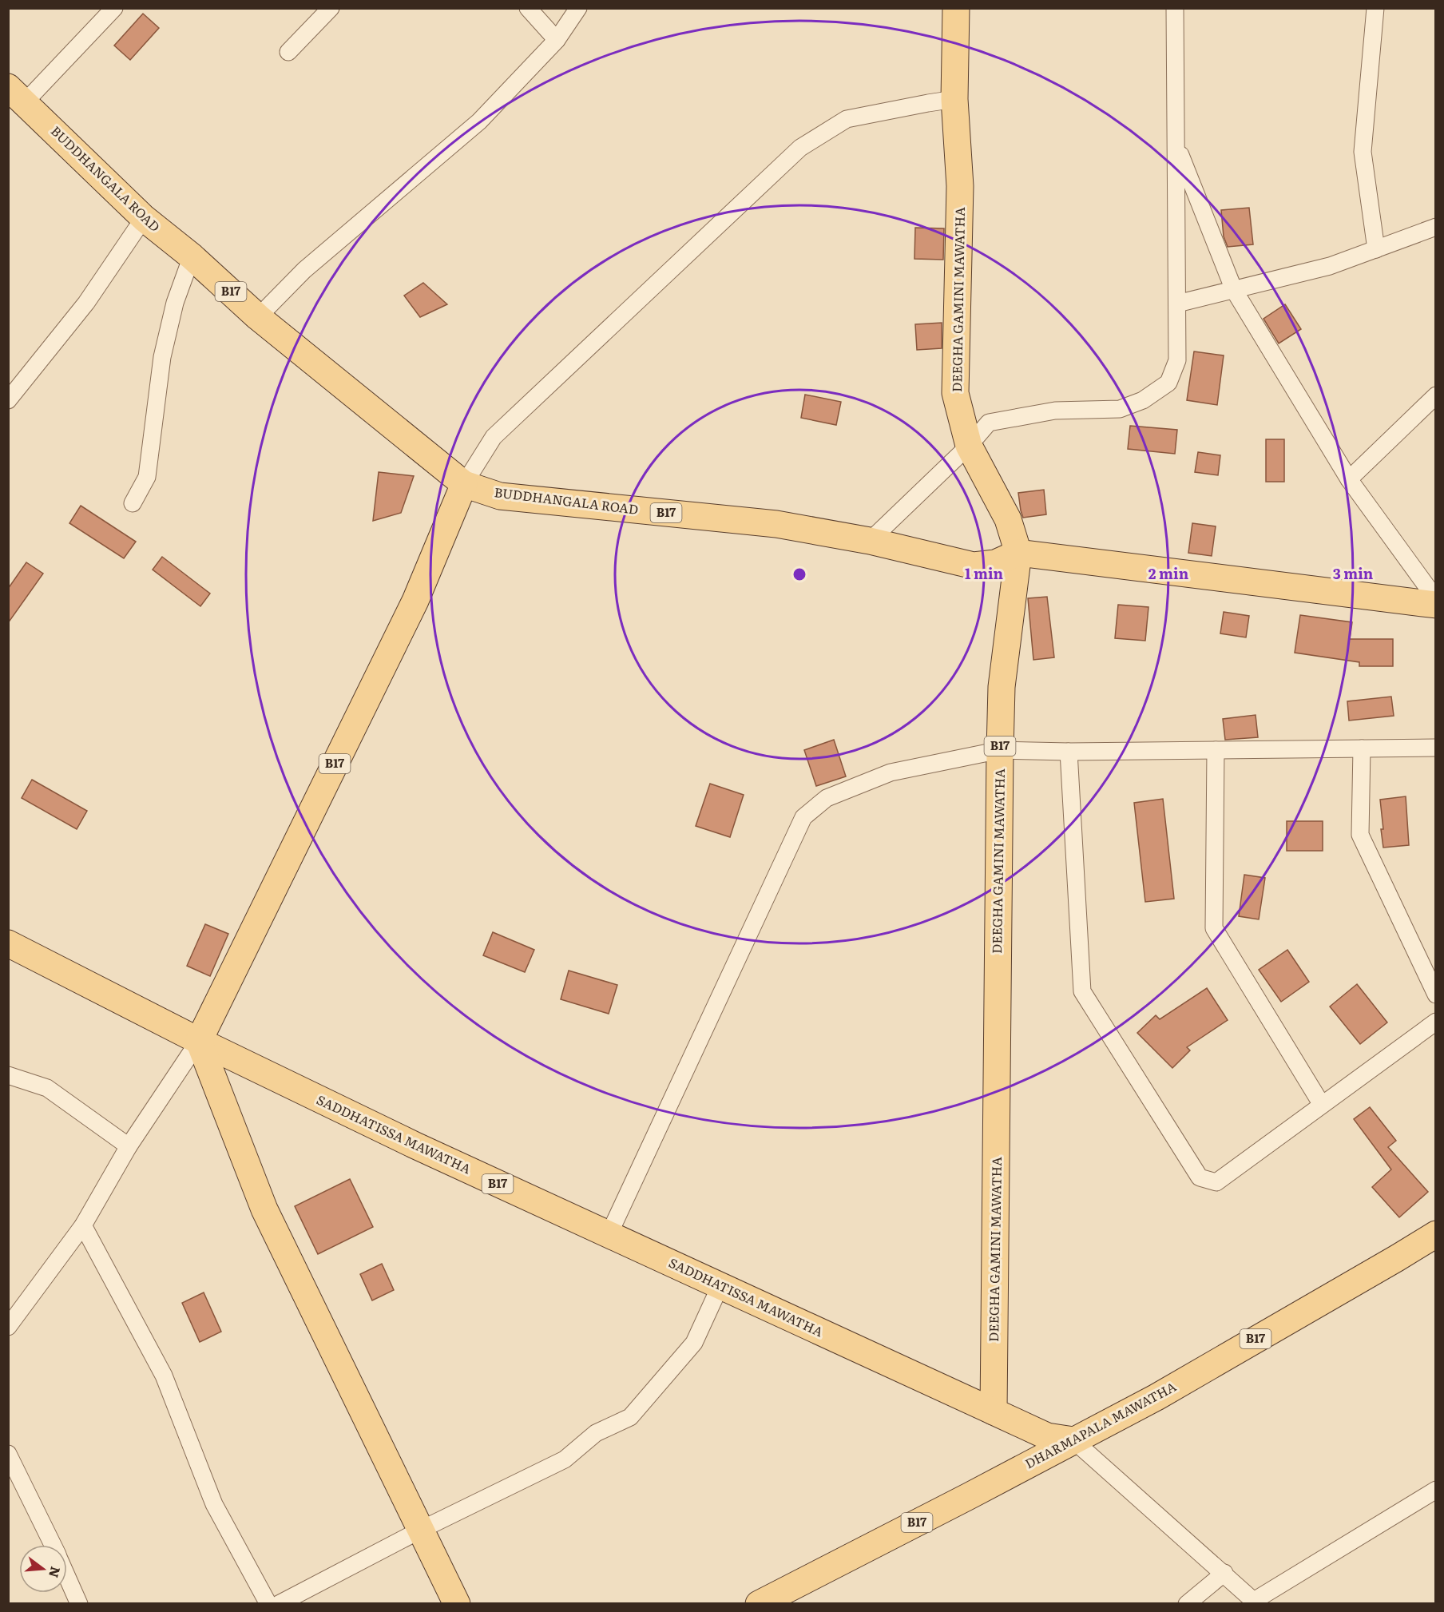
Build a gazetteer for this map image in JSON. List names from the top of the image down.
{
  "streets": {
    "main road": [
      "BUDDHANGALA ROAD",
      "B17",
      "DEEGHA GAMINI MAWATHA",
      "SADDHATISSA MAWATHA",
      "DHARMAPALA MAWATHA"
    ]
  },
  "crossings": [
    ["BUDDHANGALA ROAD", "B17"],
    ["BUDDHANGALA ROAD", "DEEGHA GAMINI MAWATHA"],
    ["B17", "DEEGHA GAMINI MAWATHA"],
    ["B17", "SADDHATISSA MAWATHA"],
    ["B17", "DHARMAPALA MAWATHA"],
    ["DEEGHA GAMINI MAWATHA", "SADDHATISSA MAWATHA"]
  ],
  "north": "right",
  "rings": ["1 min", "2 min", "3 min"]
}
